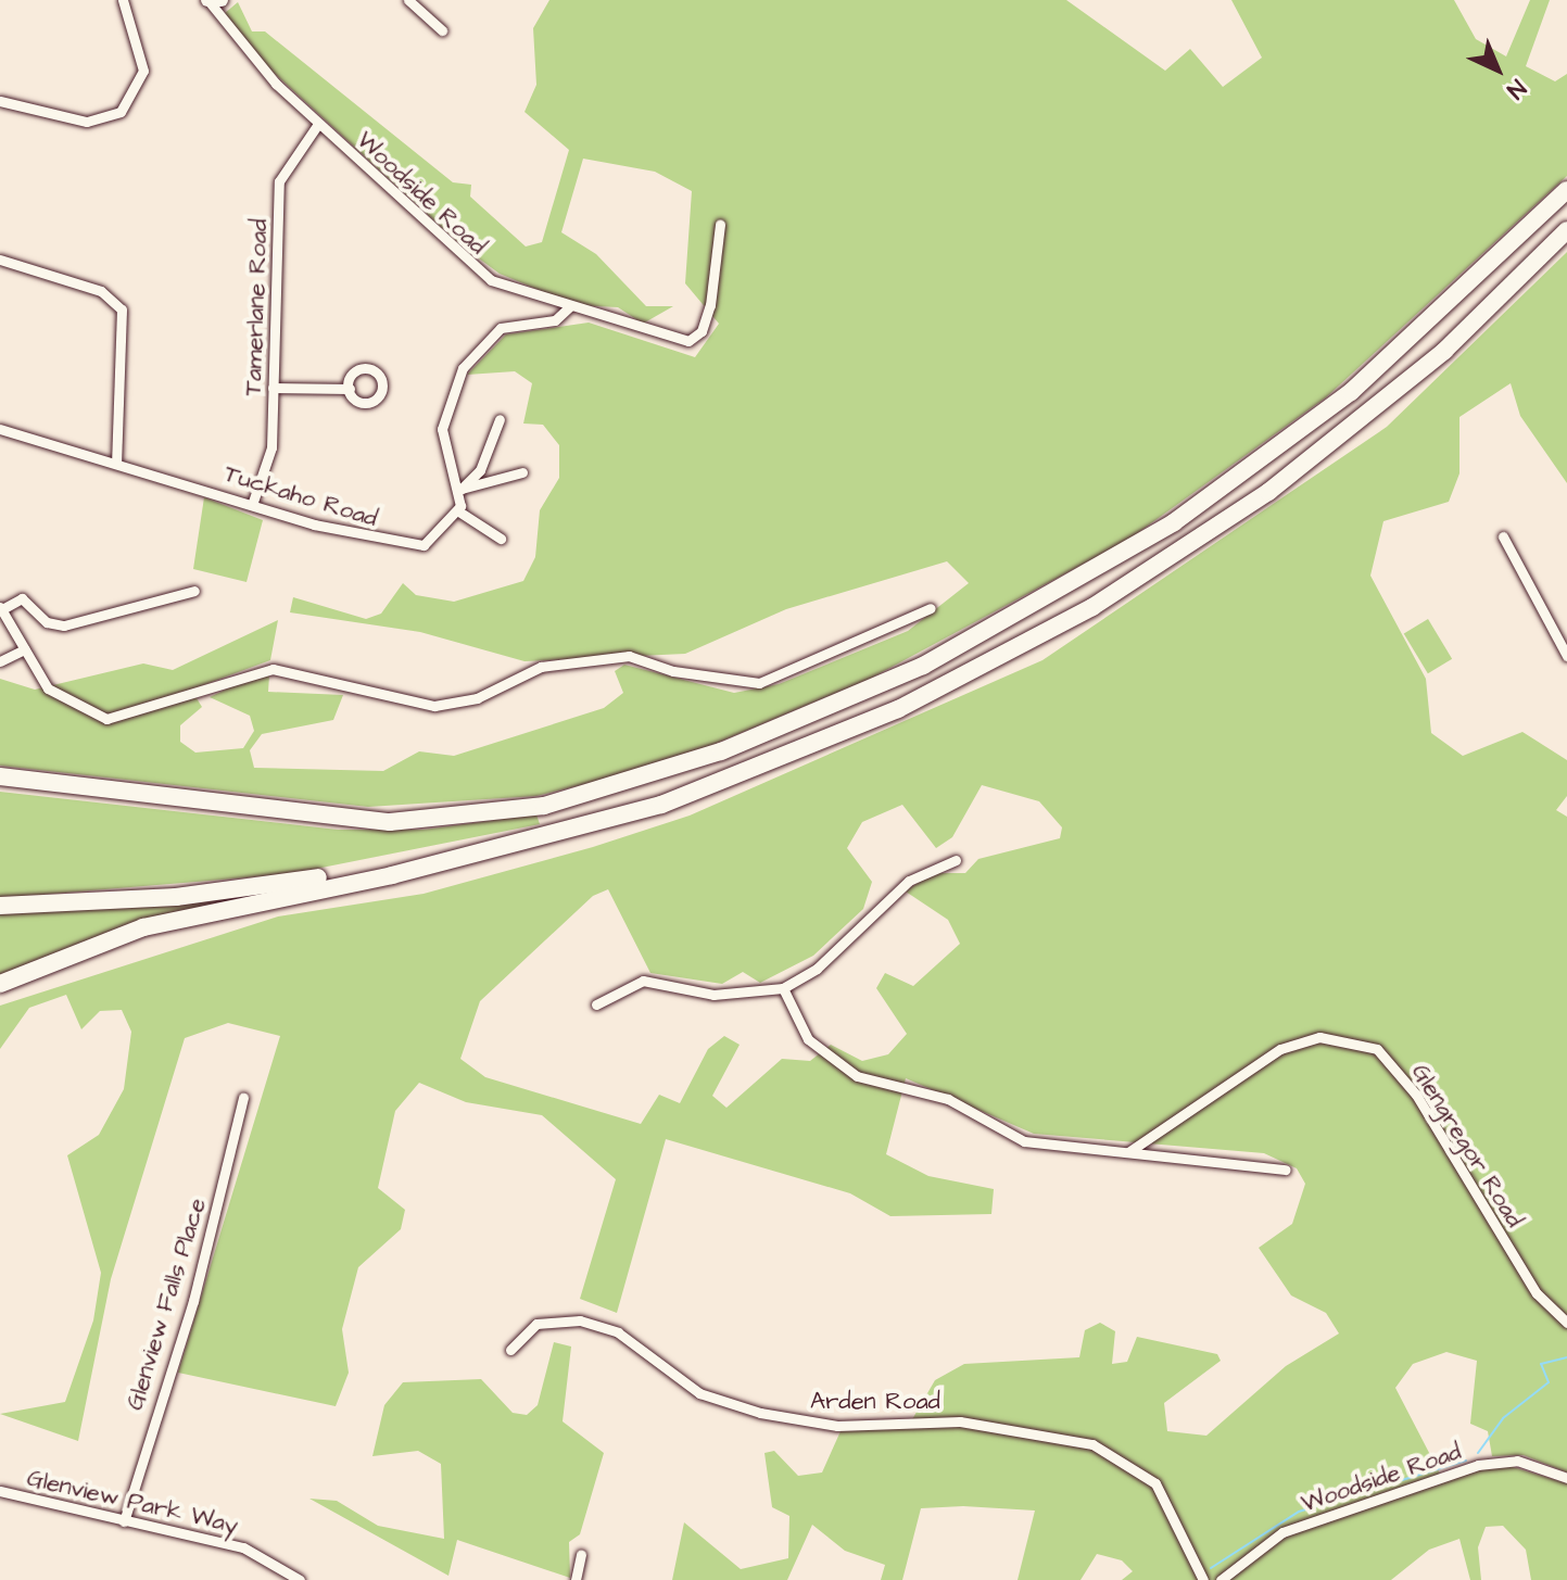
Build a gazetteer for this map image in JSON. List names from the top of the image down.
{
  "streets": {
    "street": [
      "Woodside Road",
      "Tamerlane Road",
      "Tuckaho Road",
      "Glengregor Road",
      "Glenview Falls Place",
      "Arden Road",
      "Glenview Park Way"
    ]
  },
  "crossings": [
    ["Woodside Road", "Tamerlane Road"],
    ["Tamerlane Road", "Tuckaho Road"],
    ["Glenview Falls Place", "Glenview Park Way"]
  ],
  "north": "bottom right"
}
